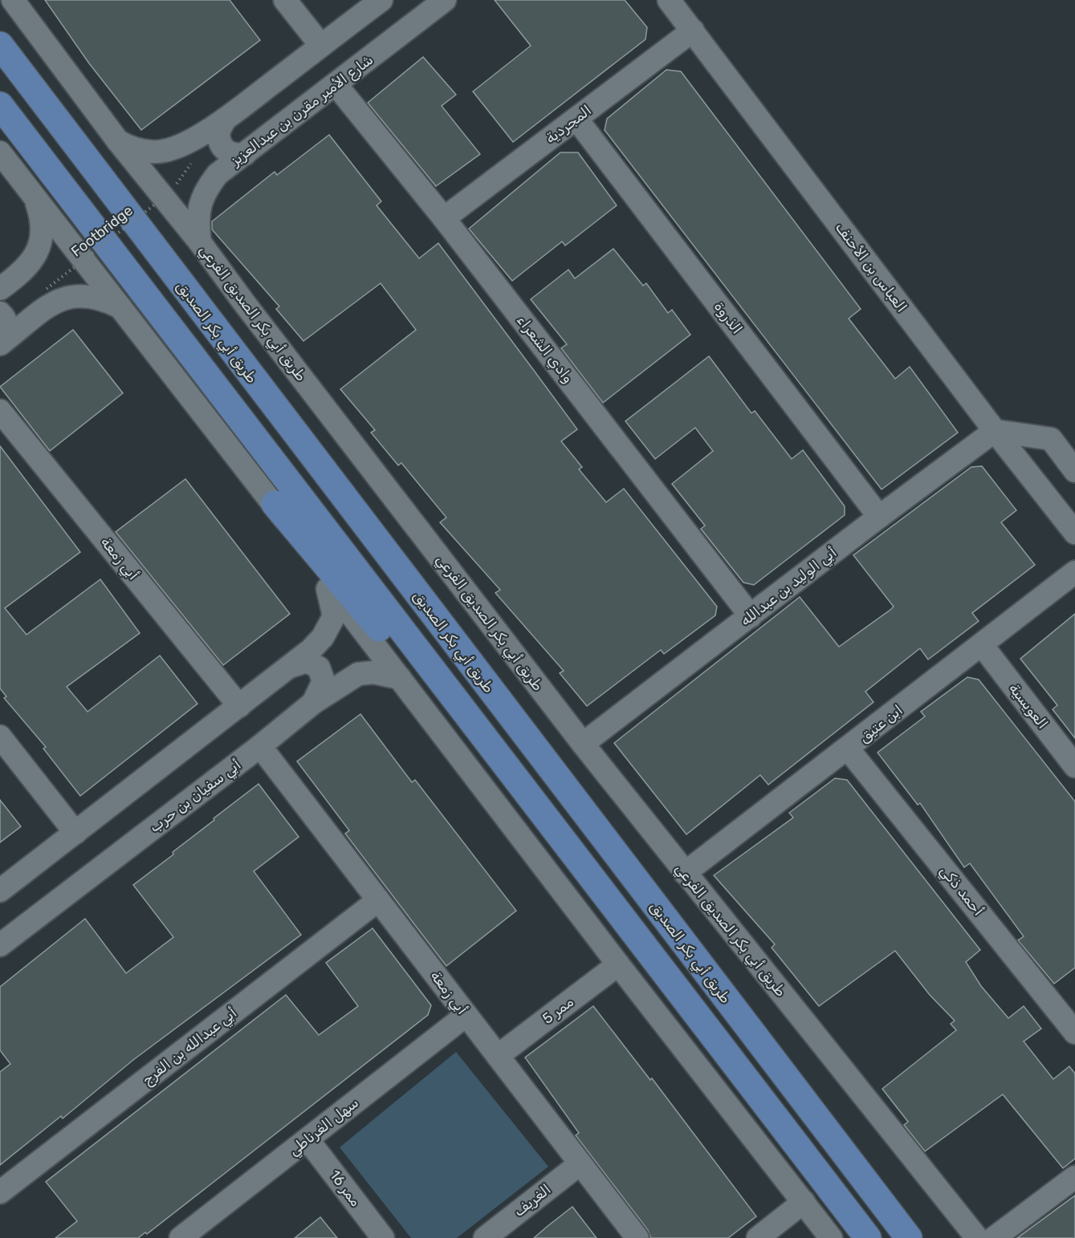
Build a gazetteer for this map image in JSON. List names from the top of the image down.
{
  "streets": {
    "main road": ["طريق أبي بكر الصديق"],
    "street": [
      "شارع الأمير مقرن بن عبدالعزيز",
      "المجردية",
      "العباس بن الأحنف",
      "طريق أبي بكر الصديق الفرعي",
      "الذروة",
      "وادي الشعراء",
      "أبي زمعة",
      "أبي الوليد بن عبدالله",
      "العويسية",
      "ابن عتيق",
      "أبي سفيان بن حرب",
      "أحمد ذكي",
      "ممر 5",
      "أبي عبدالله بن الفرج",
      "سهل الغرناطي",
      "ممر 16",
      "الغريف"
    ],
    "path": ["Footbridge"]
  },
  "crossings": [
    ["شارع الأمير مقرن بن عبدالعزيز", "طريق أبي بكر الصديق الفرعي"],
    ["شارع الأمير مقرن بن عبدالعزيز", "وادي الشعراء"],
    ["المجردية", "العباس بن الأحنف"],
    ["المجردية", "الذروة"],
    ["المجردية", "وادي الشعراء"],
    ["العباس بن الأحنف", "أبي الوليد بن عبدالله"],
    ["طريق أبي بكر الصديق الفرعي", "أبي الوليد بن عبدالله"],
    ["طريق أبي بكر الصديق الفرعي", "ابن عتيق"],
    ["الذروة", "أبي الوليد بن عبدالله"],
    ["وادي الشعراء", "أبي الوليد بن عبدالله"],
    ["أبي زمعة", "أبي سفيان بن حرب"],
    ["أبي زمعة", "ممر 5"],
    ["أبي زمعة", "أبي عبدالله بن الفرج"],
    ["أبي زمعة", "سهل الغرناطي"],
    ["أبي زمعة", "الغريف"],
    ["العويسية", "ابن عتيق"],
    ["ابن عتيق", "أحمد ذكي"],
    ["سهل الغرناطي", "ممر 16"]
  ]
}
